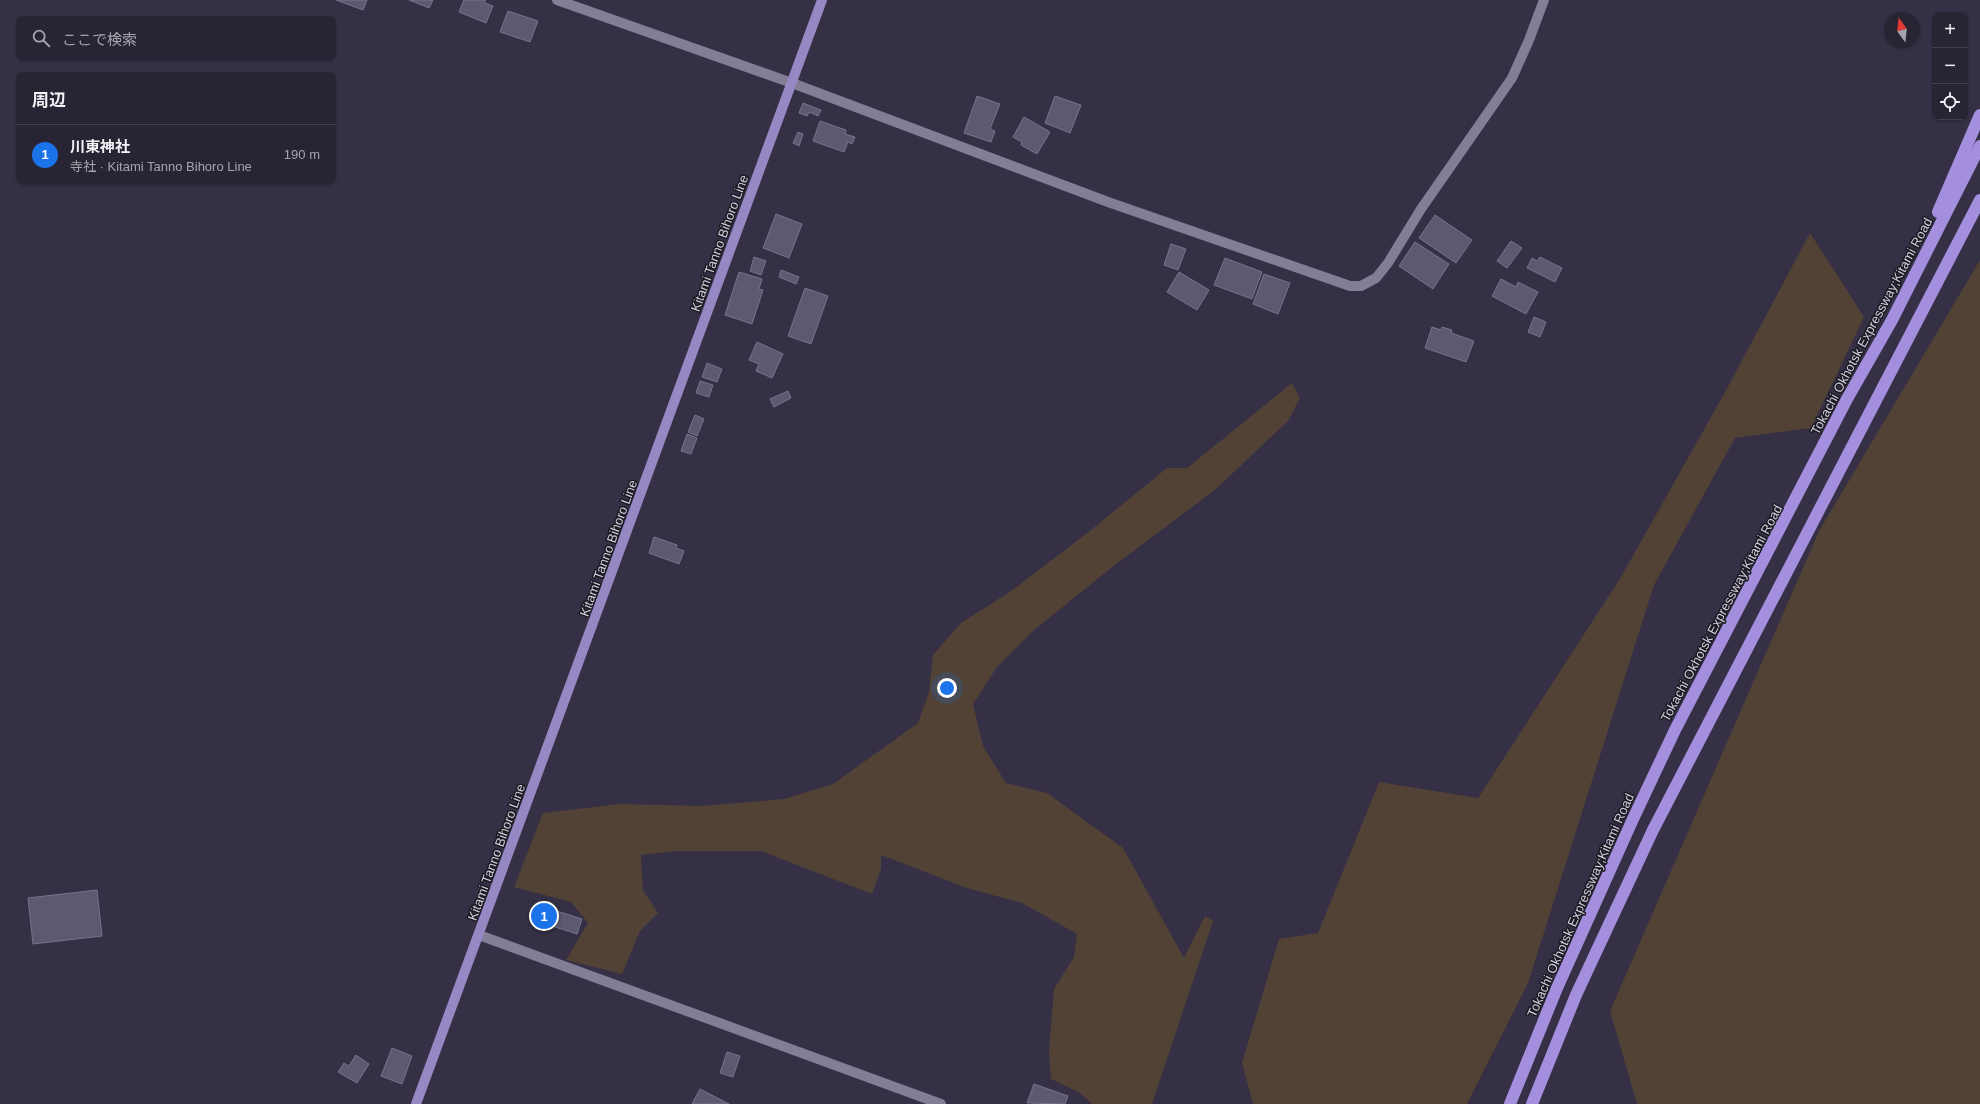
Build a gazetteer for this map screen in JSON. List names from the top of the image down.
{
  "streets": {
    "highway": ["Tokachi Okhotsk Expressway;Kitami Road"],
    "main road": ["Kitami Tanno Bihoro Line"]
  },
  "north": "top",
  "page": {
    "map_buttons": ["+", "−"],
    "search": "ここで検索",
    "heading": "周辺",
    "list": [
      {
        "mark": "1",
        "name": "川東神社",
        "note": "寺社 · Kitami Tanno Bihoro Line",
        "value": "190 m"
      }
    ],
    "pins": "1"
  }
}
